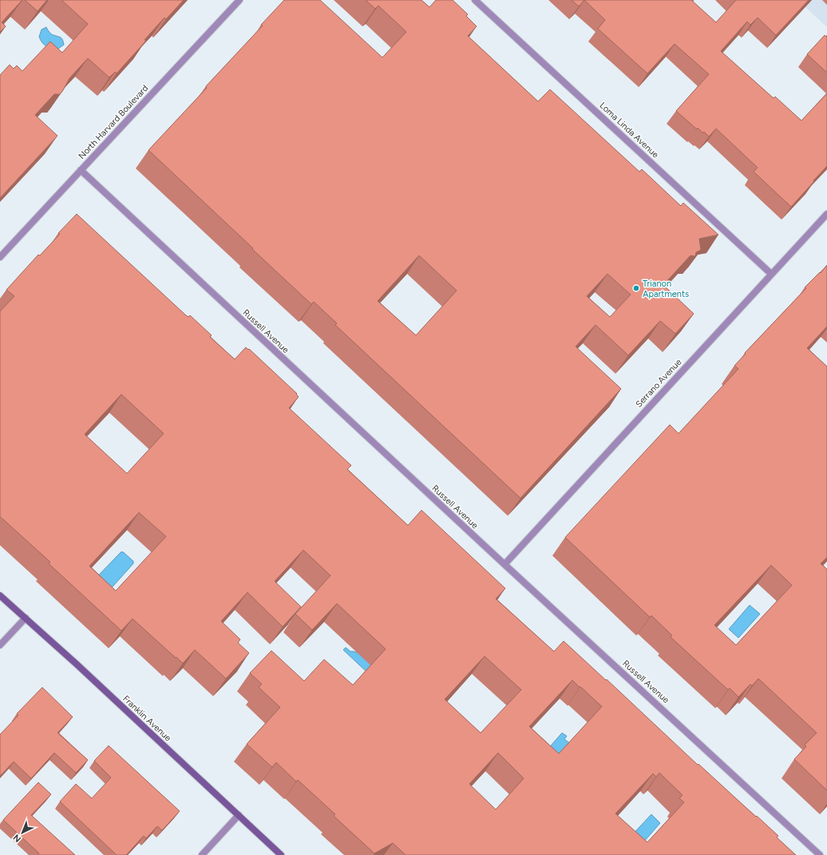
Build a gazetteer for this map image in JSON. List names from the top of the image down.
{
  "streets": {
    "street": [
      "North Harvard Boulevard",
      "Loma Linda Avenue",
      "Russell Avenue",
      "Serrano Avenue",
      "Franklin Avenue"
    ]
  },
  "crossings": [
    ["North Harvard Boulevard", "Russell Avenue"],
    ["Loma Linda Avenue", "Serrano Avenue"],
    ["Russell Avenue", "Serrano Avenue"]
  ],
  "places": ["Trianon Apartments"],
  "north": "bottom left"
}
